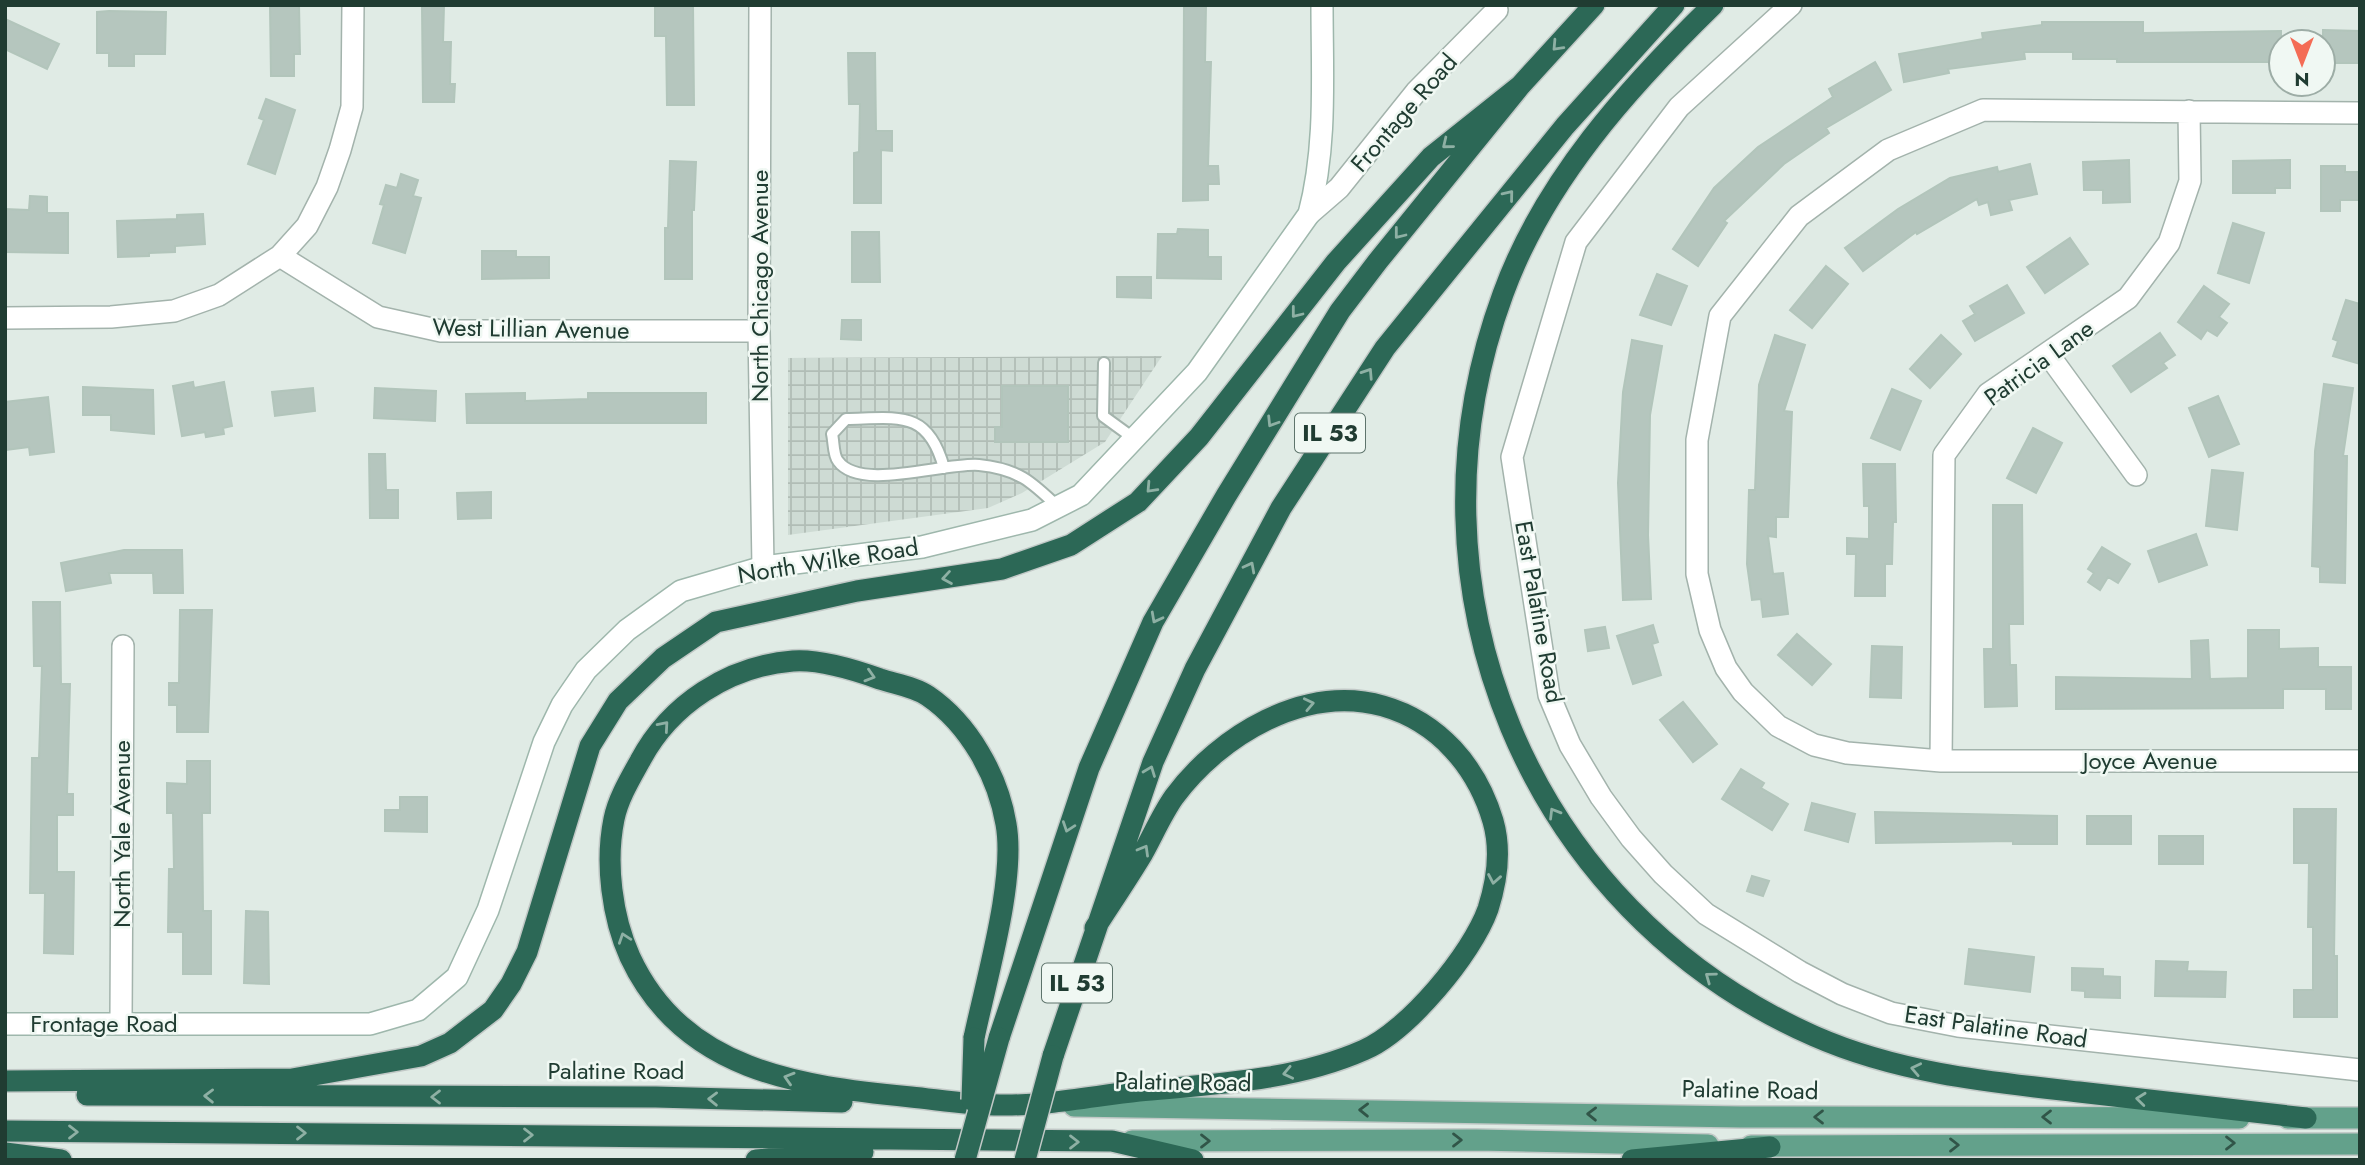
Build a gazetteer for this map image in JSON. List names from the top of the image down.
{
  "streets": {
    "highway": ["IL 53", "Palatine Road"],
    "street": [
      "Frontage Road",
      "North Chicago Avenue",
      "West Lillian Avenue",
      "Patricia Lane",
      "North Wilke Road",
      "East Palatine Road",
      "Joyce Avenue",
      "North Yale Avenue"
    ]
  },
  "crossings": [
    ["Frontage Road", "North Wilke Road"],
    ["Frontage Road", "North Yale Avenue"],
    ["North Chicago Avenue", "West Lillian Avenue"],
    ["North Chicago Avenue", "North Wilke Road"],
    ["Patricia Lane", "Joyce Avenue"]
  ],
  "north": "bottom"
}
